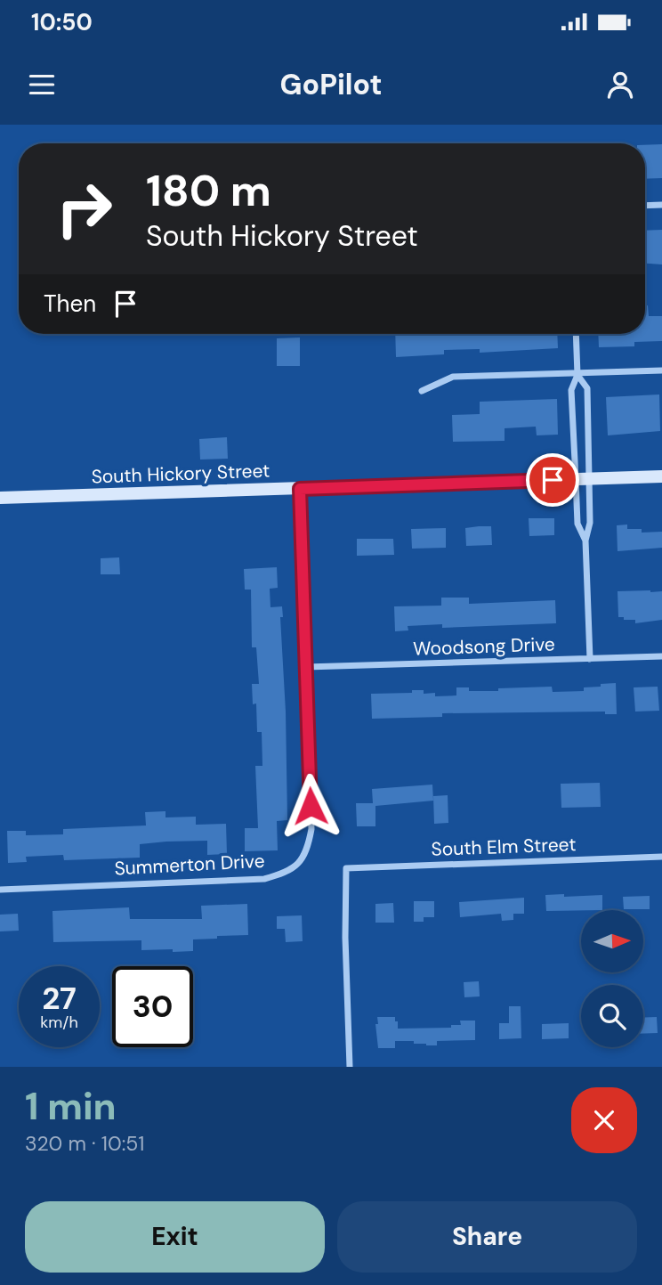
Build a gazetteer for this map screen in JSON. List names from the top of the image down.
{
  "streets": {
    "street": [
      "South Hickory Street",
      "Woodsong Drive",
      "South Elm Street",
      "Summerton Drive"
    ]
  },
  "crossings": [
    ["South Hickory Street", "Summerton Drive"],
    ["Woodsong Drive", "Summerton Drive"]
  ],
  "north": "right",
  "page": {
    "status": "10:50",
    "header": "GoPilot",
    "turn": ["180 m", "South Hickory Street"],
    "then": "Then",
    "speed": "27 km/h",
    "limit": "30",
    "heading": ["1 min", "320 m · 10:51"],
    "buttons": ["Exit", "Share"]
  }
}
